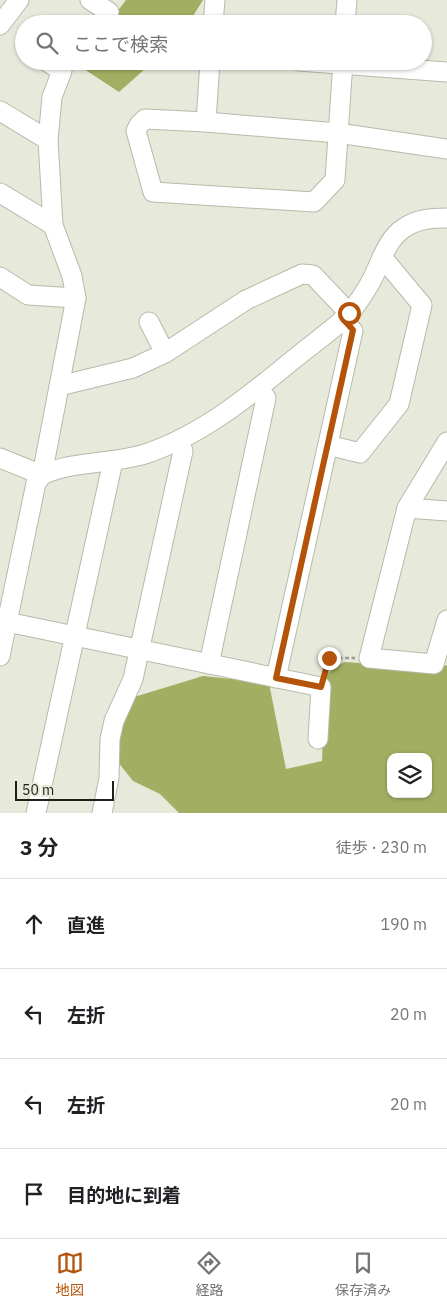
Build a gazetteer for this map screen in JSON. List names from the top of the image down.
{
  "scale_bar": "50 m",
  "page": {
    "search": "ここで検索",
    "scale": "50 m",
    "heading": ["3 分", "徒歩 · 230 m"],
    "list": [
      ["直進", "190 m"],
      ["左折", "20 m"],
      ["左折", "20 m"],
      "目的地に到着"
    ],
    "nav": ["地図", "経路", "保存済み"]
  }
}
